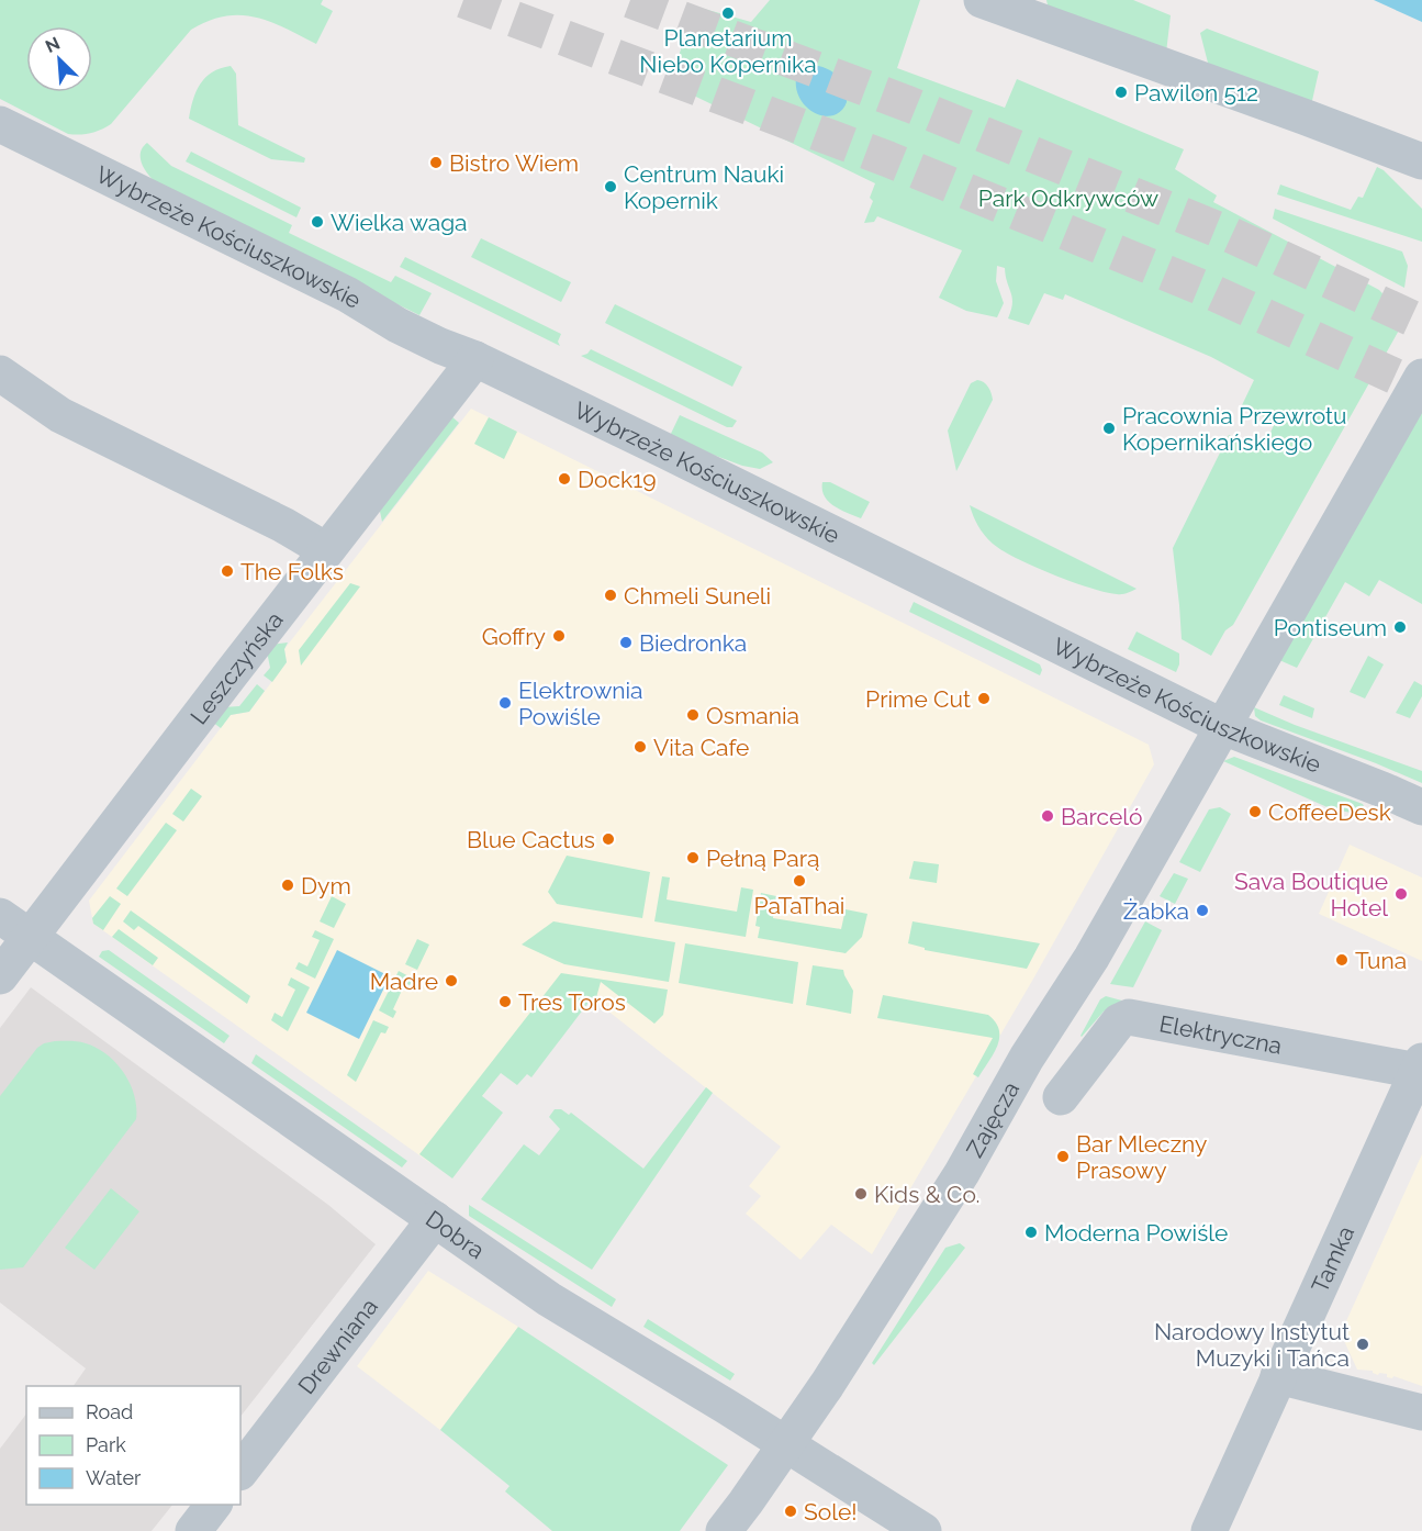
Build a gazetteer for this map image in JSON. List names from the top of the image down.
{
  "streets": {
    "street": [
      "Wybrzeże Kościuszkowskie",
      "Leszczyńska",
      "Elektryczna",
      "Zajęcza",
      "Dobra",
      "Tamka",
      "Drewniana"
    ]
  },
  "crossings": [
    ["Wybrzeże Kościuszkowskie", "Leszczyńska"],
    ["Wybrzeże Kościuszkowskie", "Zajęcza"],
    ["Leszczyńska", "Dobra"],
    ["Elektryczna", "Tamka"],
    ["Zajęcza", "Dobra"],
    ["Dobra", "Drewniana"]
  ],
  "parks": ["Park Odkrywców"],
  "places": [
    "Planetarium Niebo Kopernika",
    "Pawilon 512",
    "Bistro Wiem",
    "Centrum Nauki Kopernik",
    "Wielka waga",
    "Pracownia Przewrotu Kopernikańskiego",
    "Dock19",
    "The Folks",
    "Chmeli Suneli",
    "Pontiseum",
    "Goffry",
    "Biedronka",
    "Prime Cut",
    "Elektrownia Powiśle",
    "Osmania",
    "Vita Cafe",
    "CoffeeDesk",
    "Barceló",
    "Blue Cactus",
    "Pełną Parą",
    "PaTaThai",
    "Dym",
    "Sava Boutique Hotel",
    "Żabka",
    "Tuna",
    "Madre",
    "Tres Toros",
    "Bar Mleczny Prasowy",
    "Kids & Co.",
    "Moderna Powiśle",
    "Narodowy Instytut Muzyki i Tańca",
    "Sole!"
  ],
  "legend": ["Road", "Park", "Water"],
  "north": "top left"
}
